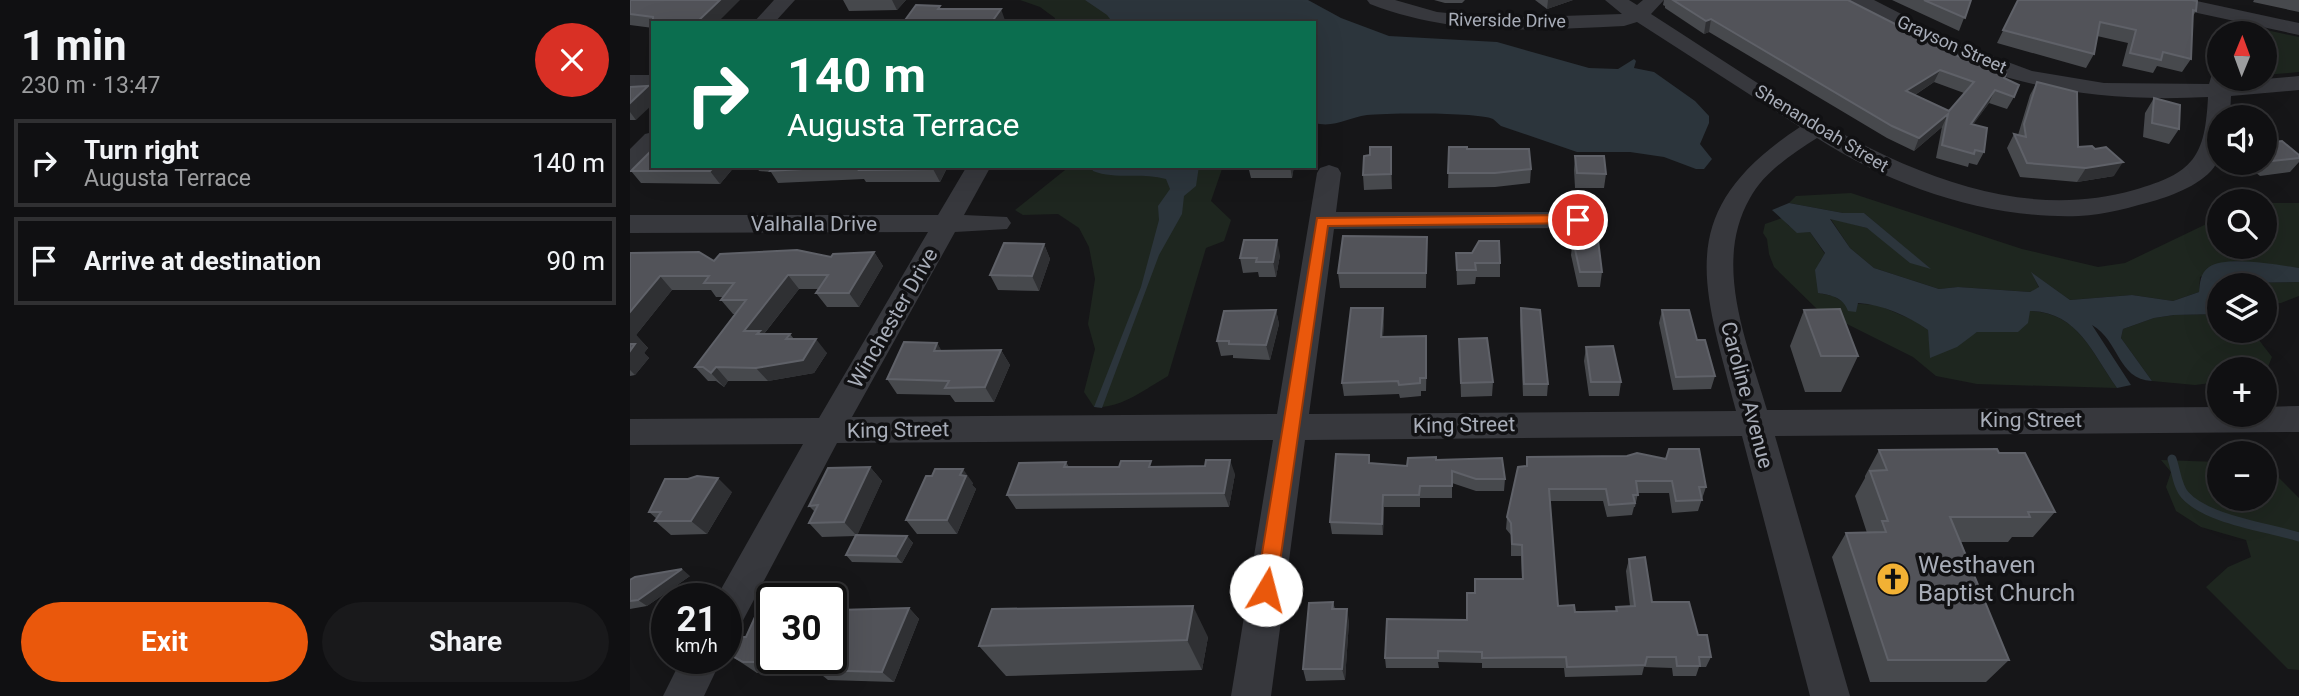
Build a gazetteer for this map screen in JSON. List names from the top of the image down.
{
  "streets": {
    "street": [
      "Riverside Drive",
      "Grayson Street",
      "Shenandoah Street",
      "Valhalla Drive",
      "Winchester Drive",
      "Caroline Avenue",
      "King Street"
    ]
  },
  "crossings": [
    ["Riverside Drive", "Shenandoah Street"],
    ["Shenandoah Street", "Caroline Avenue"],
    ["Valhalla Drive", "Winchester Drive"],
    ["Winchester Drive", "King Street"],
    ["Caroline Avenue", "King Street"]
  ],
  "places": {
    "church": ["Westhaven Baptist Church"]
  },
  "north": "top",
  "page": {
    "heading": ["1 min", "230 m · 13:47"],
    "map_buttons": ["+", "−"],
    "turn": ["140 m", "Augusta Terrace"],
    "list": [
      {
        "name": "Turn right",
        "note": "Augusta Terrace",
        "value": "140 m"
      },
      {
        "name": "Arrive at destination",
        "value": "90 m"
      }
    ],
    "speed": "21 km/h",
    "limit": "30",
    "buttons": ["Exit", "Share"]
  }
}
